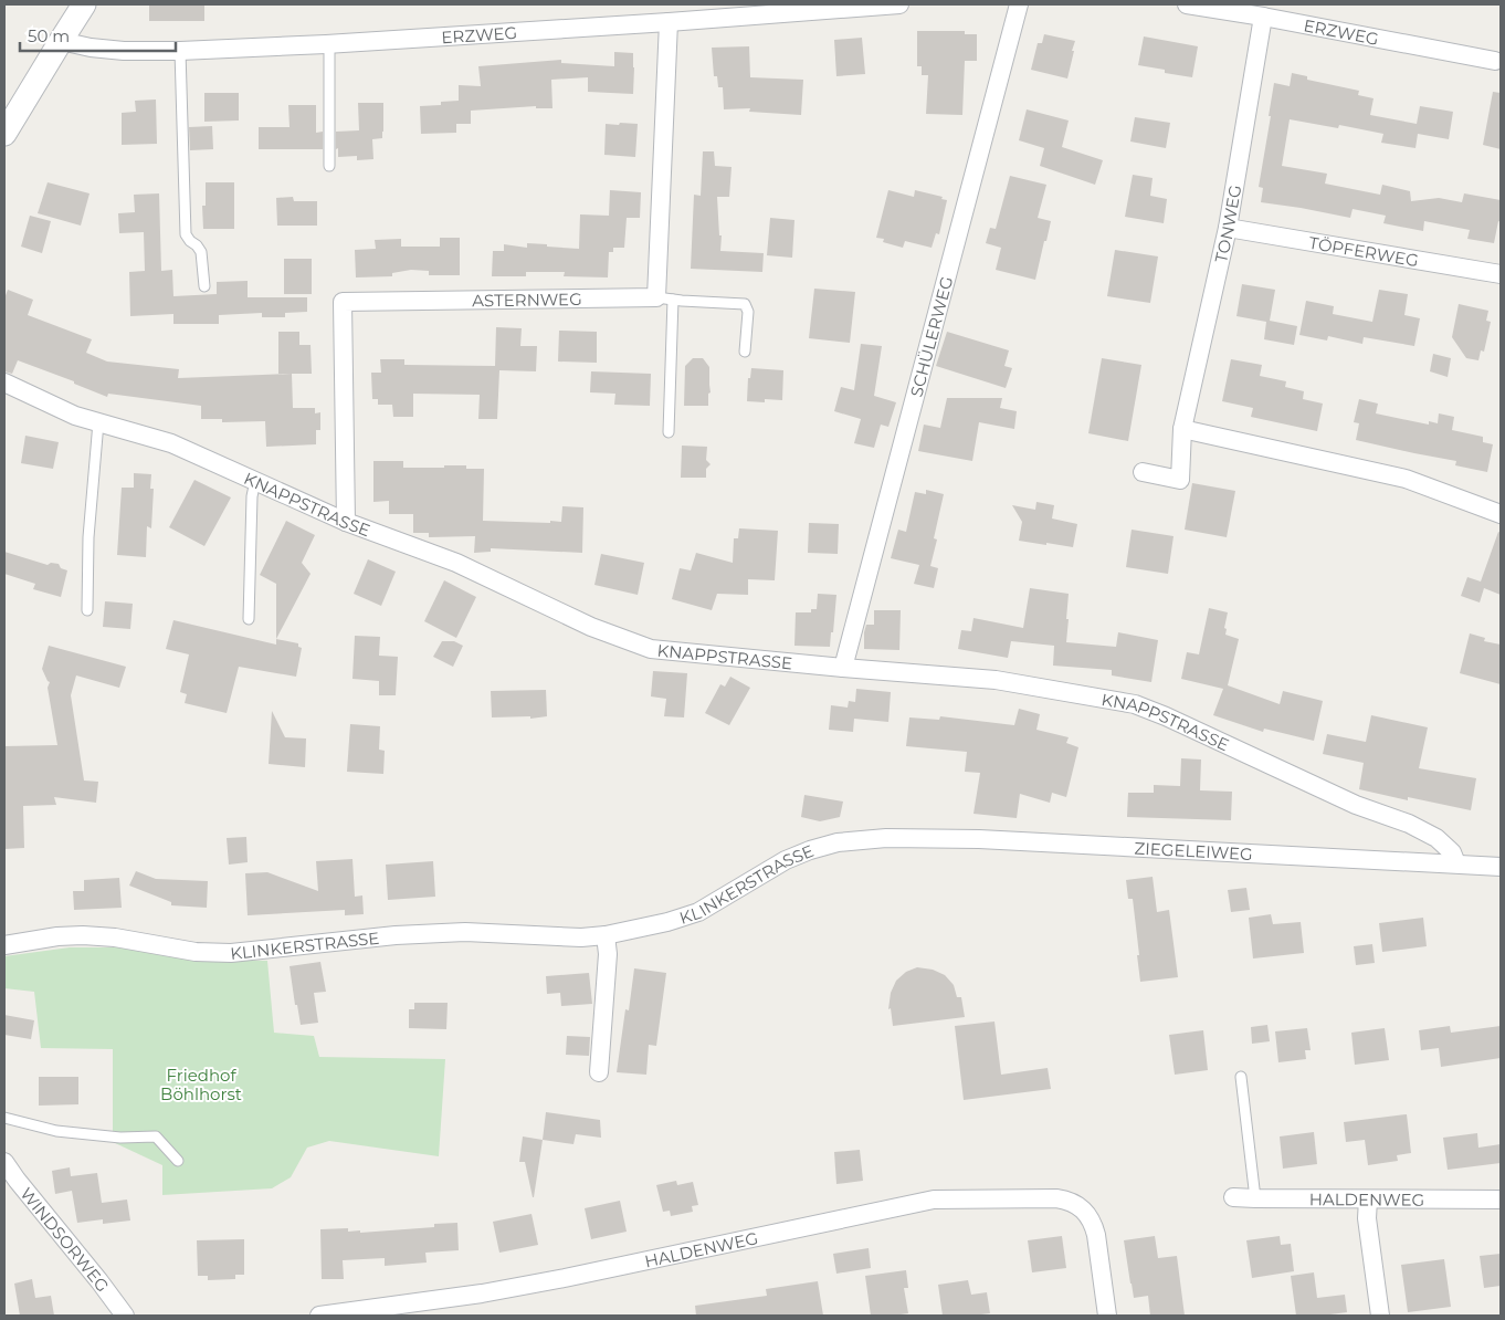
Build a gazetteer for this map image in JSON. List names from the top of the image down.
{
  "streets": {
    "street": [
      "ERZWEG",
      "TONWEG",
      "TÖPFERWEG",
      "ASTERNWEG",
      "SCHÜLERWEG",
      "KNAPPSTRASSE",
      "ZIEGELEIWEG",
      "KLINKERSTRASSE",
      "HALDENWEG",
      "WINDSORWEG"
    ]
  },
  "crossings": [
    ["ERZWEG", "TONWEG"],
    ["TONWEG", "TÖPFERWEG"],
    ["ASTERNWEG", "KNAPPSTRASSE"],
    ["SCHÜLERWEG", "KNAPPSTRASSE"],
    ["KNAPPSTRASSE", "ZIEGELEIWEG"],
    ["ZIEGELEIWEG", "KLINKERSTRASSE"]
  ],
  "parks": ["Friedhof Böhlhorst"],
  "scale_bar": "50 m"
}
